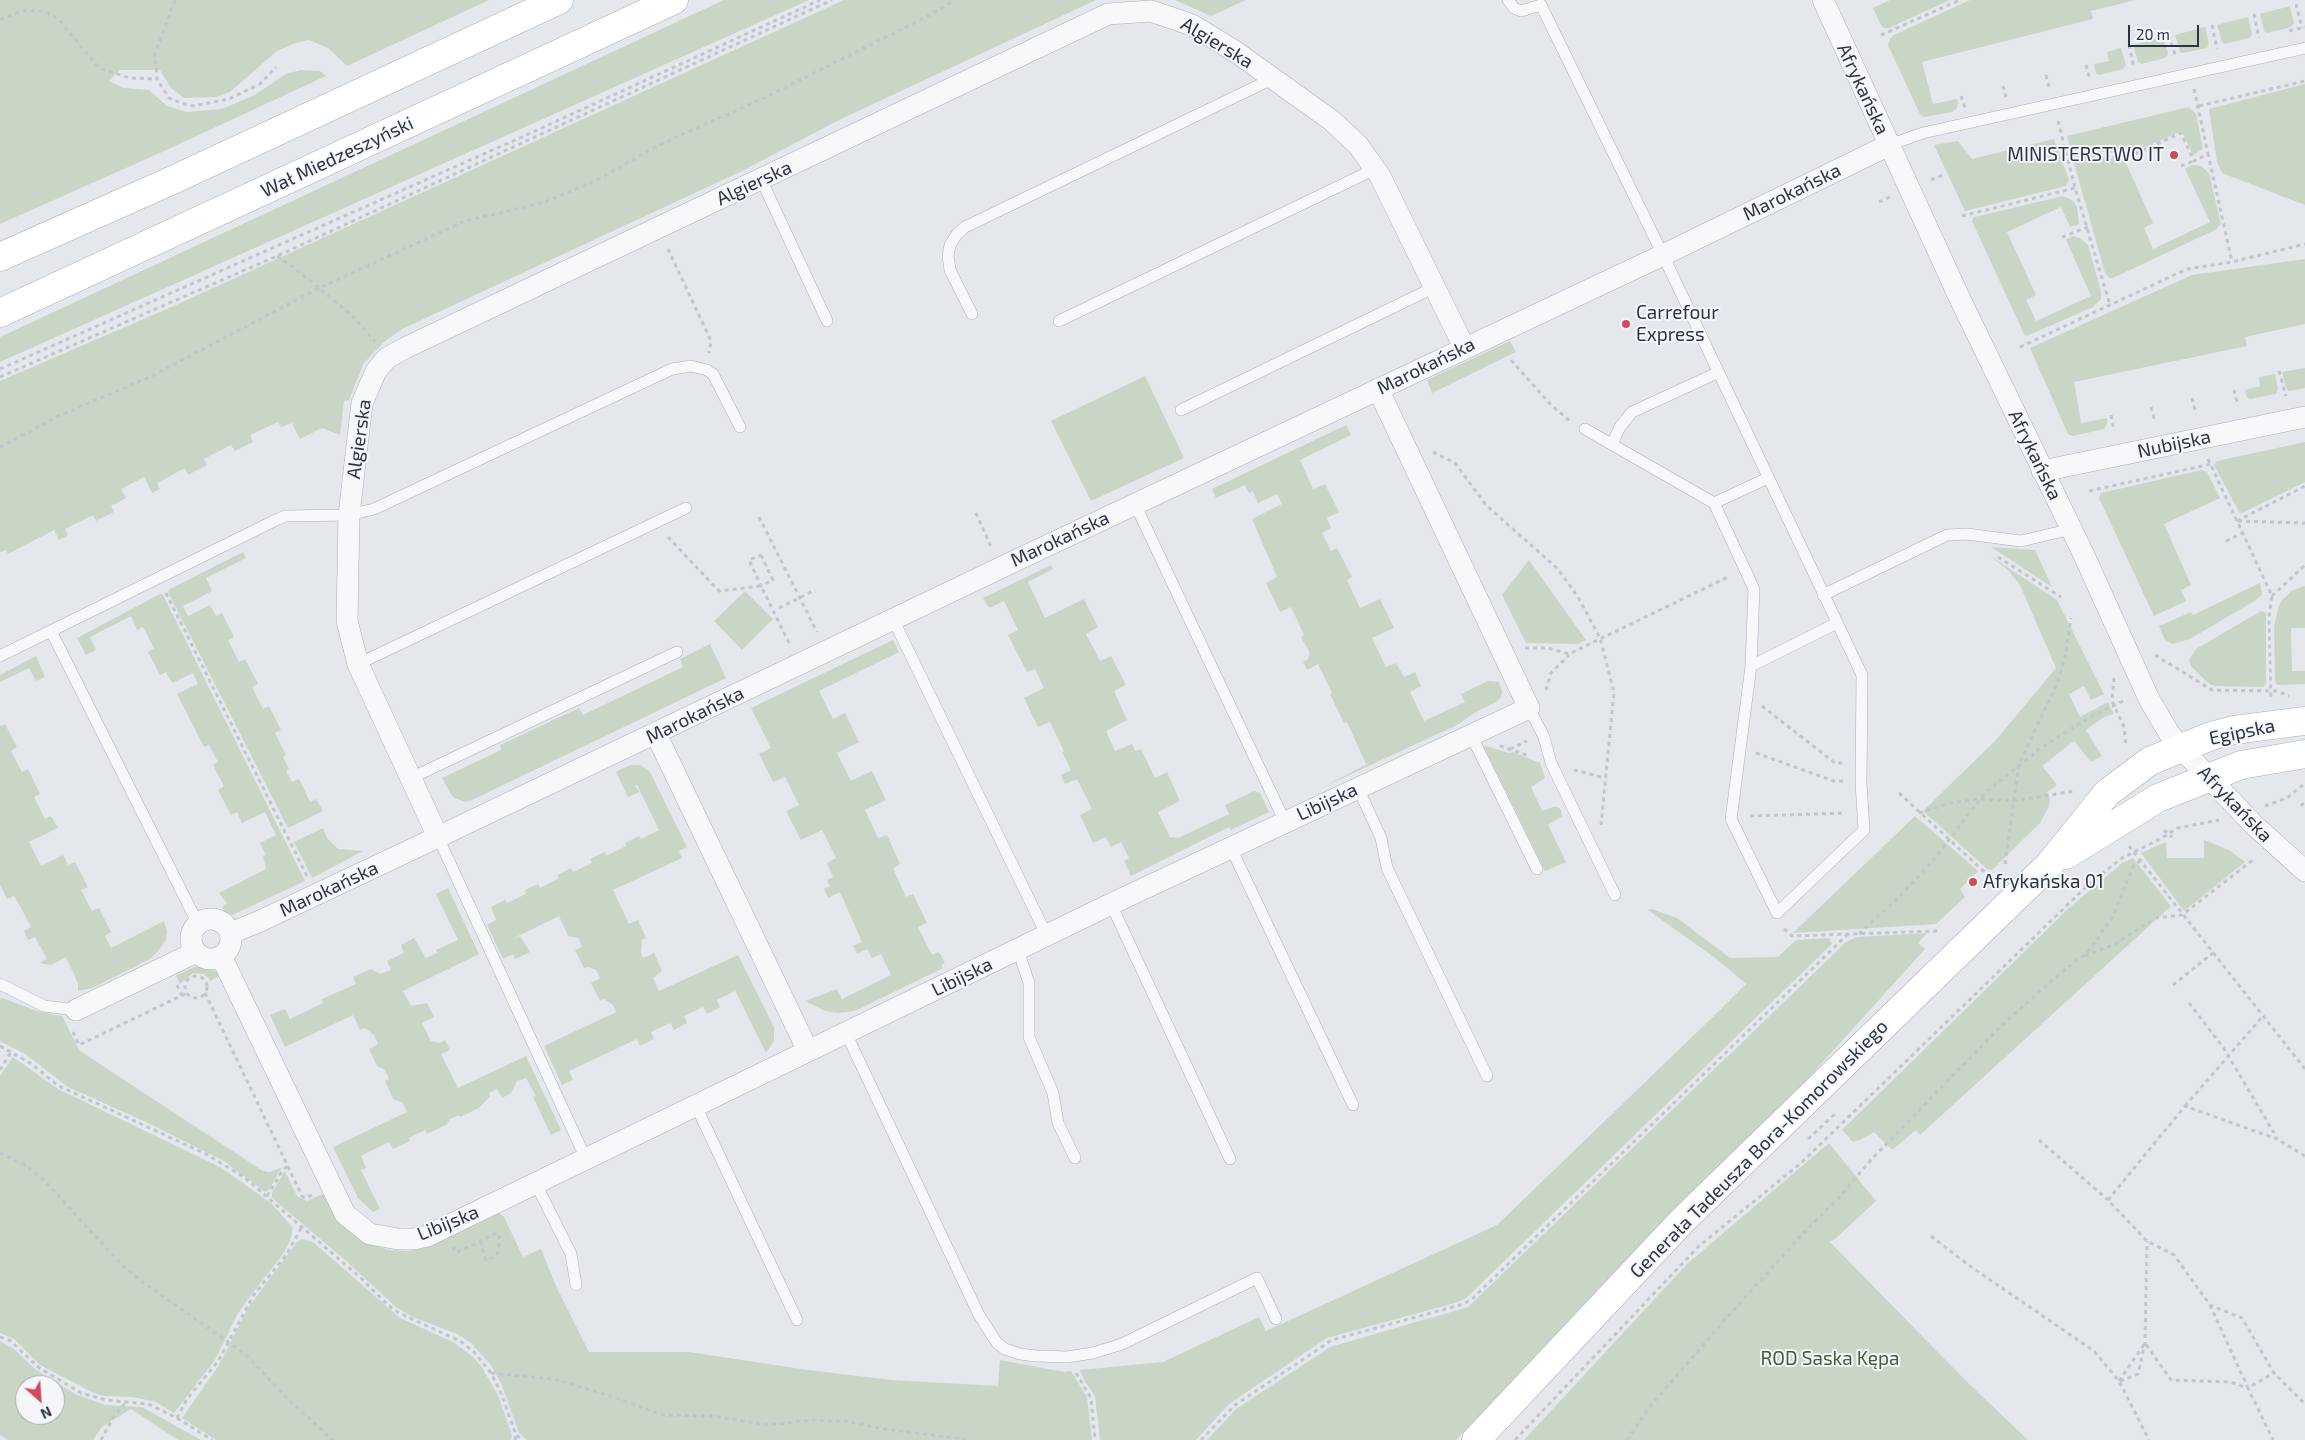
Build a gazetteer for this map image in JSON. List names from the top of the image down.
{
  "streets": {
    "street": [
      "Algierska",
      "Afrykańska",
      "Wał Miedzeszyński",
      "Marokańska",
      "Nubijska",
      "Egipska",
      "Libijska",
      "Generała Tadeusza Bora-Komorowskiego"
    ]
  },
  "crossings": [
    ["Algierska", "Marokańska"],
    ["Afrykańska", "Marokańska"],
    ["Afrykańska", "Nubijska"],
    ["Afrykańska", "Egipska"],
    ["Afrykańska", "Generała Tadeusza Bora-Komorowskiego"],
    ["Marokańska", "Libijska"],
    ["Egipska", "Generała Tadeusza Bora-Komorowskiego"]
  ],
  "parks": ["ROD Saska Kępa"],
  "places": ["MINISTERSTWO IT", "Carrefour Express", "Afrykańska 01"],
  "scale_bar": "20 m",
  "north": "bottom right"
}
